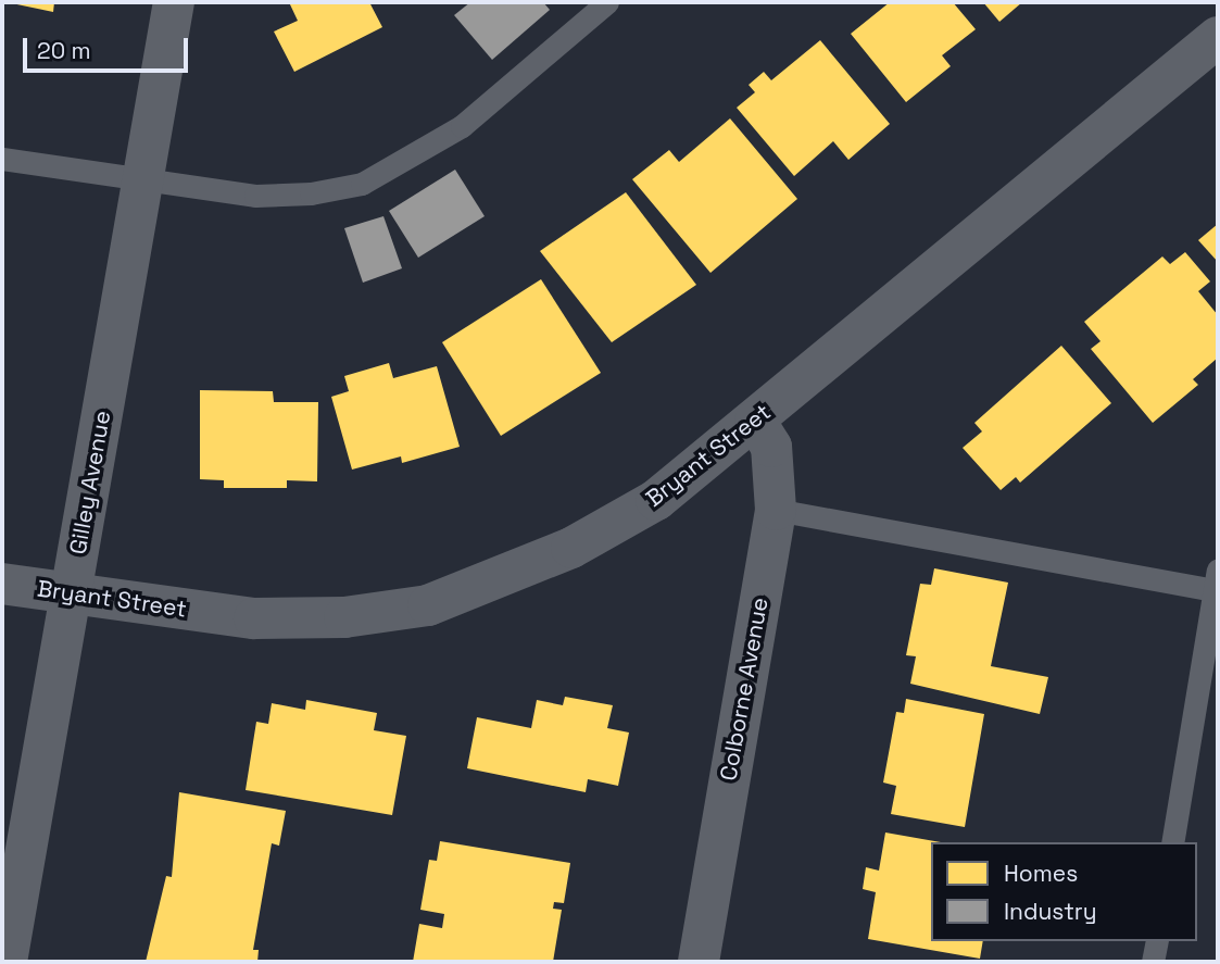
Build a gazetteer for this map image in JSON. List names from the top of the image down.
{
  "streets": {
    "street": ["Bryant Street", "Gilley Avenue", "Colborne Avenue"]
  },
  "crossings": [
    ["Bryant Street", "Gilley Avenue"],
    ["Bryant Street", "Colborne Avenue"]
  ],
  "legend": ["Homes", "Industry"],
  "scale_bar": "20 m"
}
